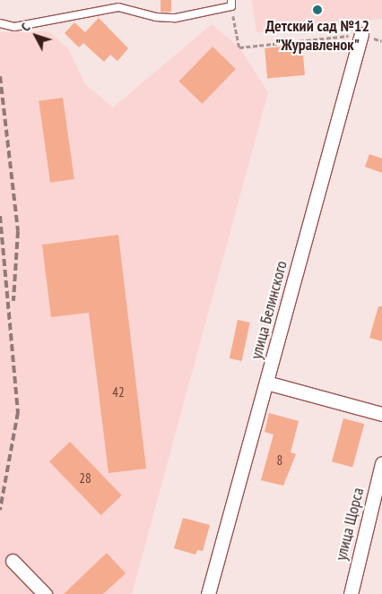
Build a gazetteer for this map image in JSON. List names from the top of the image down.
{
  "streets": {
    "street": ["улица Белинского", "улица Щорса"]
  },
  "places": ["Детский сад №12 \"Журавленок\""],
  "house_numbers": ["42", "8", "28"],
  "north": "top left"
}
